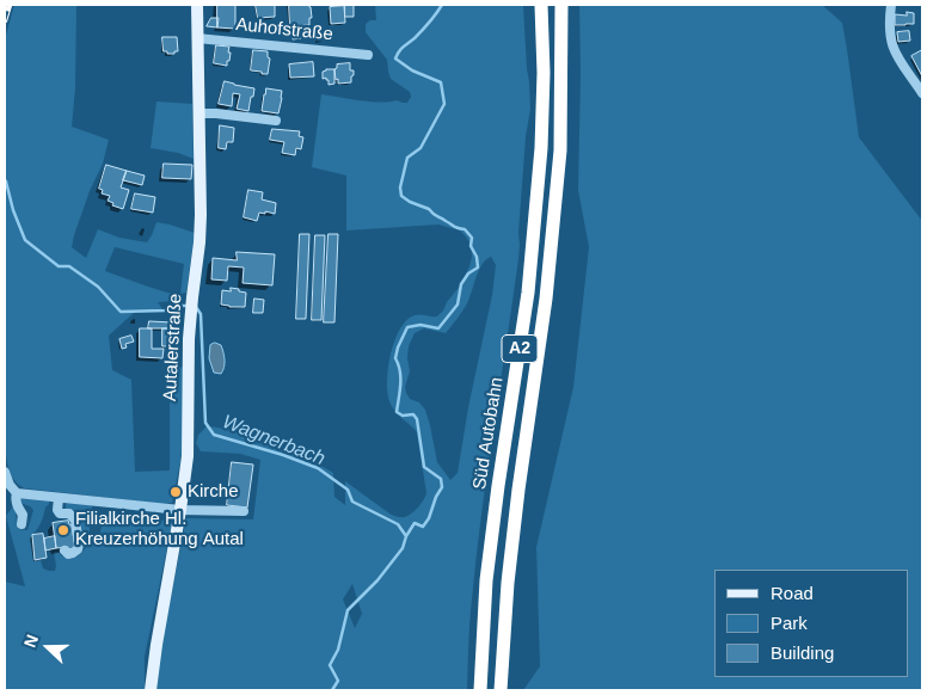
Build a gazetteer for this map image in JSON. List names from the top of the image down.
{
  "streets": {
    "highway": ["A2", "Süd Autobahn"],
    "main road": ["Autalerstraße"],
    "street": ["Auhofstraße"]
  },
  "crossings": [
    ["Auhofstraße", "Autalerstraße"]
  ],
  "water": ["Wagnerbach"],
  "places": ["Kirche", "Filialkirche Hl. Kreuzerhöhung Autal"],
  "legend": ["Road", "Park", "Building"],
  "north": "left"
}
